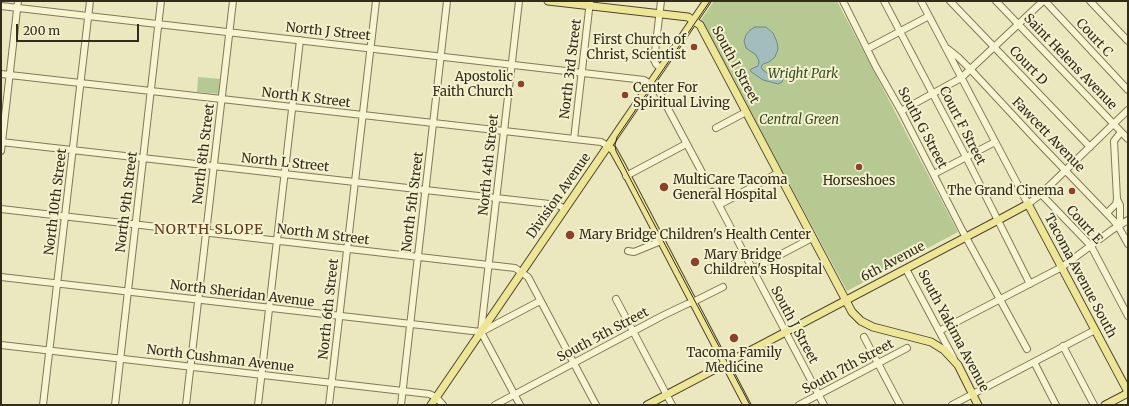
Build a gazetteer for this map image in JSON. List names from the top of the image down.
{
  "streets": {
    "main road": [
      "South I Street",
      "Division Avenue",
      "6th Avenue",
      "Tacoma Avenue South",
      "South Yakima Avenue"
    ],
    "street": [
      "North J Street",
      "Court C",
      "Saint Helens Avenue",
      "Court D",
      "North 3rd Street",
      "North K Street",
      "Court F Street",
      "South G Street",
      "Fawcett Avenue",
      "North 8th Street",
      "North L Street",
      "North 4th Street",
      "North 10th Street",
      "North 9th Street",
      "North 5th Street",
      "Court E",
      "North M Street",
      "North Sheridan Avenue",
      "North 6th Street",
      "South J Street",
      "South 5th Street",
      "North Cushman Avenue",
      "South 7th Street"
    ]
  },
  "crossings": [
    ["North J Street", "North 3rd Street"],
    ["North J Street", "North 8th Street"],
    ["North J Street", "North 4th Street"],
    ["North J Street", "Division Avenue"],
    ["North J Street", "North 10th Street"],
    ["North J Street", "North 9th Street"],
    ["North J Street", "North 5th Street"],
    ["North J Street", "North 6th Street"],
    ["Saint Helens Avenue", "6th Avenue"],
    ["South I Street", "Division Avenue"],
    ["South I Street", "6th Avenue"],
    ["South I Street", "South Yakima Avenue"],
    ["Court D", "6th Avenue"],
    ["North 3rd Street", "North K Street"],
    ["North K Street", "North 8th Street"],
    ["North K Street", "North 4th Street"],
    ["North K Street", "Division Avenue"],
    ["North K Street", "North 10th Street"],
    ["North K Street", "North 9th Street"],
    ["North K Street", "North 5th Street"],
    ["North K Street", "North 6th Street"],
    ["Court F Street", "6th Avenue"],
    ["South G Street", "6th Avenue"],
    ["Fawcett Avenue", "6th Avenue"],
    ["Fawcett Avenue", "Tacoma Avenue South"],
    ["North 8th Street", "North L Street"],
    ["North 8th Street", "North M Street"],
    ["North 8th Street", "North Sheridan Avenue"],
    ["North 8th Street", "North Cushman Avenue"],
    ["North L Street", "North 4th Street"],
    ["North L Street", "Division Avenue"],
    ["North L Street", "North 10th Street"],
    ["North L Street", "North 9th Street"],
    ["North L Street", "North 5th Street"],
    ["North L Street", "North 6th Street"],
    ["North 4th Street", "Division Avenue"],
    ["North 4th Street", "North M Street"],
    ["North 4th Street", "North Sheridan Avenue"],
    ["Division Avenue", "North M Street"],
    ["Division Avenue", "North Sheridan Avenue"],
    ["Division Avenue", "North Cushman Avenue"],
    ["North 10th Street", "North M Street"],
    ["North 10th Street", "North Sheridan Avenue"],
    ["North 10th Street", "North Cushman Avenue"],
    ["North 9th Street", "North M Street"],
    ["North 9th Street", "North Sheridan Avenue"],
    ["North 9th Street", "North Cushman Avenue"],
    ["North 5th Street", "North M Street"],
    ["North 5th Street", "North Sheridan Avenue"],
    ["North 5th Street", "North Cushman Avenue"],
    ["Court E", "6th Avenue"],
    ["North M Street", "North 6th Street"],
    ["6th Avenue", "Tacoma Avenue South"],
    ["6th Avenue", "South J Street"],
    ["6th Avenue", "South Yakima Avenue"],
    ["North Sheridan Avenue", "North 6th Street"],
    ["North 6th Street", "North Cushman Avenue"],
    ["South J Street", "South 7th Street"]
  ],
  "districts": ["NORTH SLOPE"],
  "parks": ["Wright Park", "Central Green"],
  "places": [
    "First Church of Christ, Scientist",
    "Apostolic Faith Church",
    "Center For Spiritual Living",
    "Horseshoes",
    "MultiCare Tacoma General Hospital",
    "The Grand Cinema",
    "Mary Bridge Children's Health Center",
    "Mary Bridge Children's Hospital",
    "Tacoma Family Medicine"
  ],
  "scale_bar": "200 m"
}
